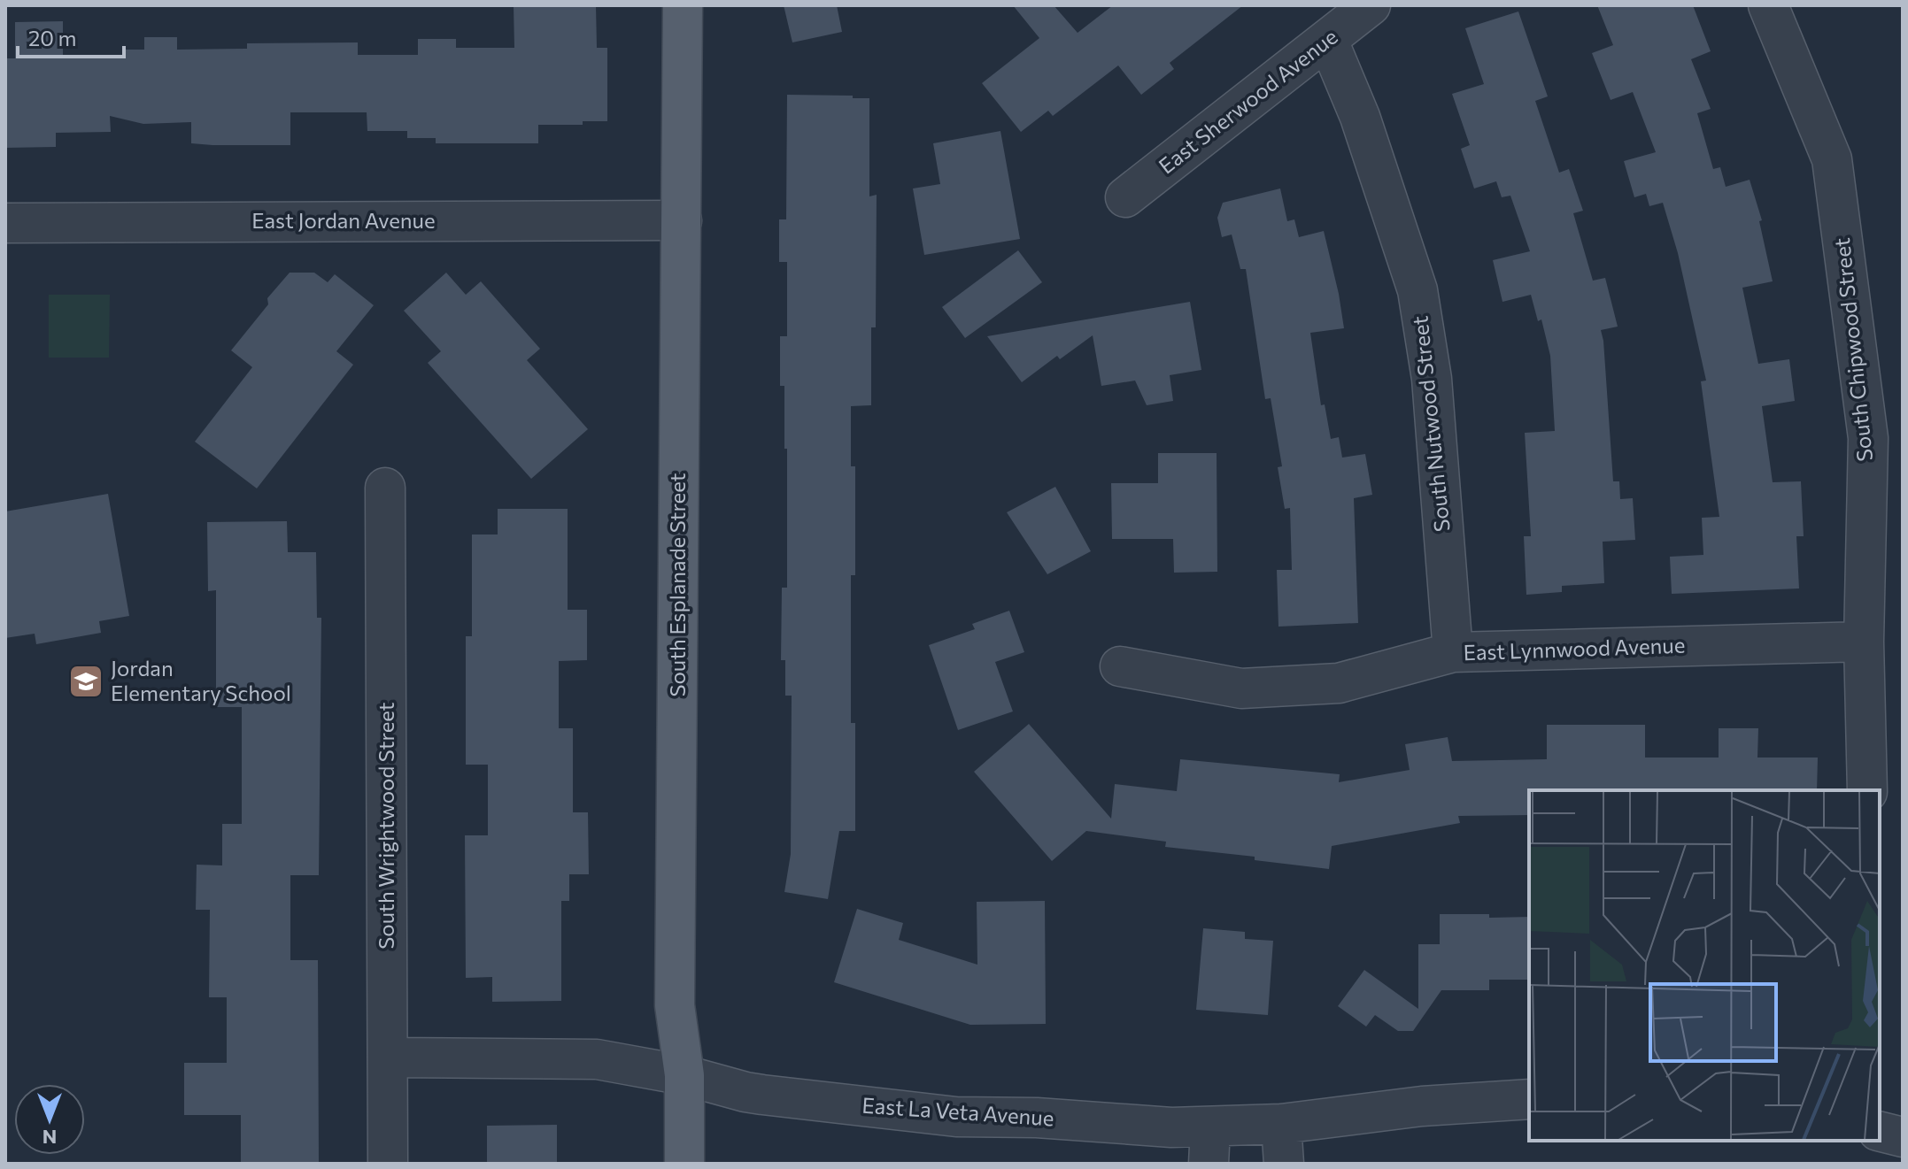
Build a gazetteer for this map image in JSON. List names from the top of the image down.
{
  "streets": {
    "main road": ["South Esplanade Street"],
    "street": [
      "East Sherwood Avenue",
      "East Jordan Avenue",
      "South Chipwood Street",
      "South Nutwood Street",
      "East Lynnwood Avenue",
      "South Wrightwood Street",
      "East La Veta Avenue"
    ]
  },
  "crossings": [
    ["East Sherwood Avenue", "South Nutwood Street"],
    ["East Jordan Avenue", "South Esplanade Street"],
    ["South Chipwood Street", "East Lynnwood Avenue"],
    ["South Nutwood Street", "East Lynnwood Avenue"],
    ["South Esplanade Street", "East La Veta Avenue"],
    ["South Wrightwood Street", "East La Veta Avenue"]
  ],
  "places": {
    "school or university": ["Jordan Elementary School"]
  },
  "scale_bar": "20 m",
  "north": "bottom"
}
